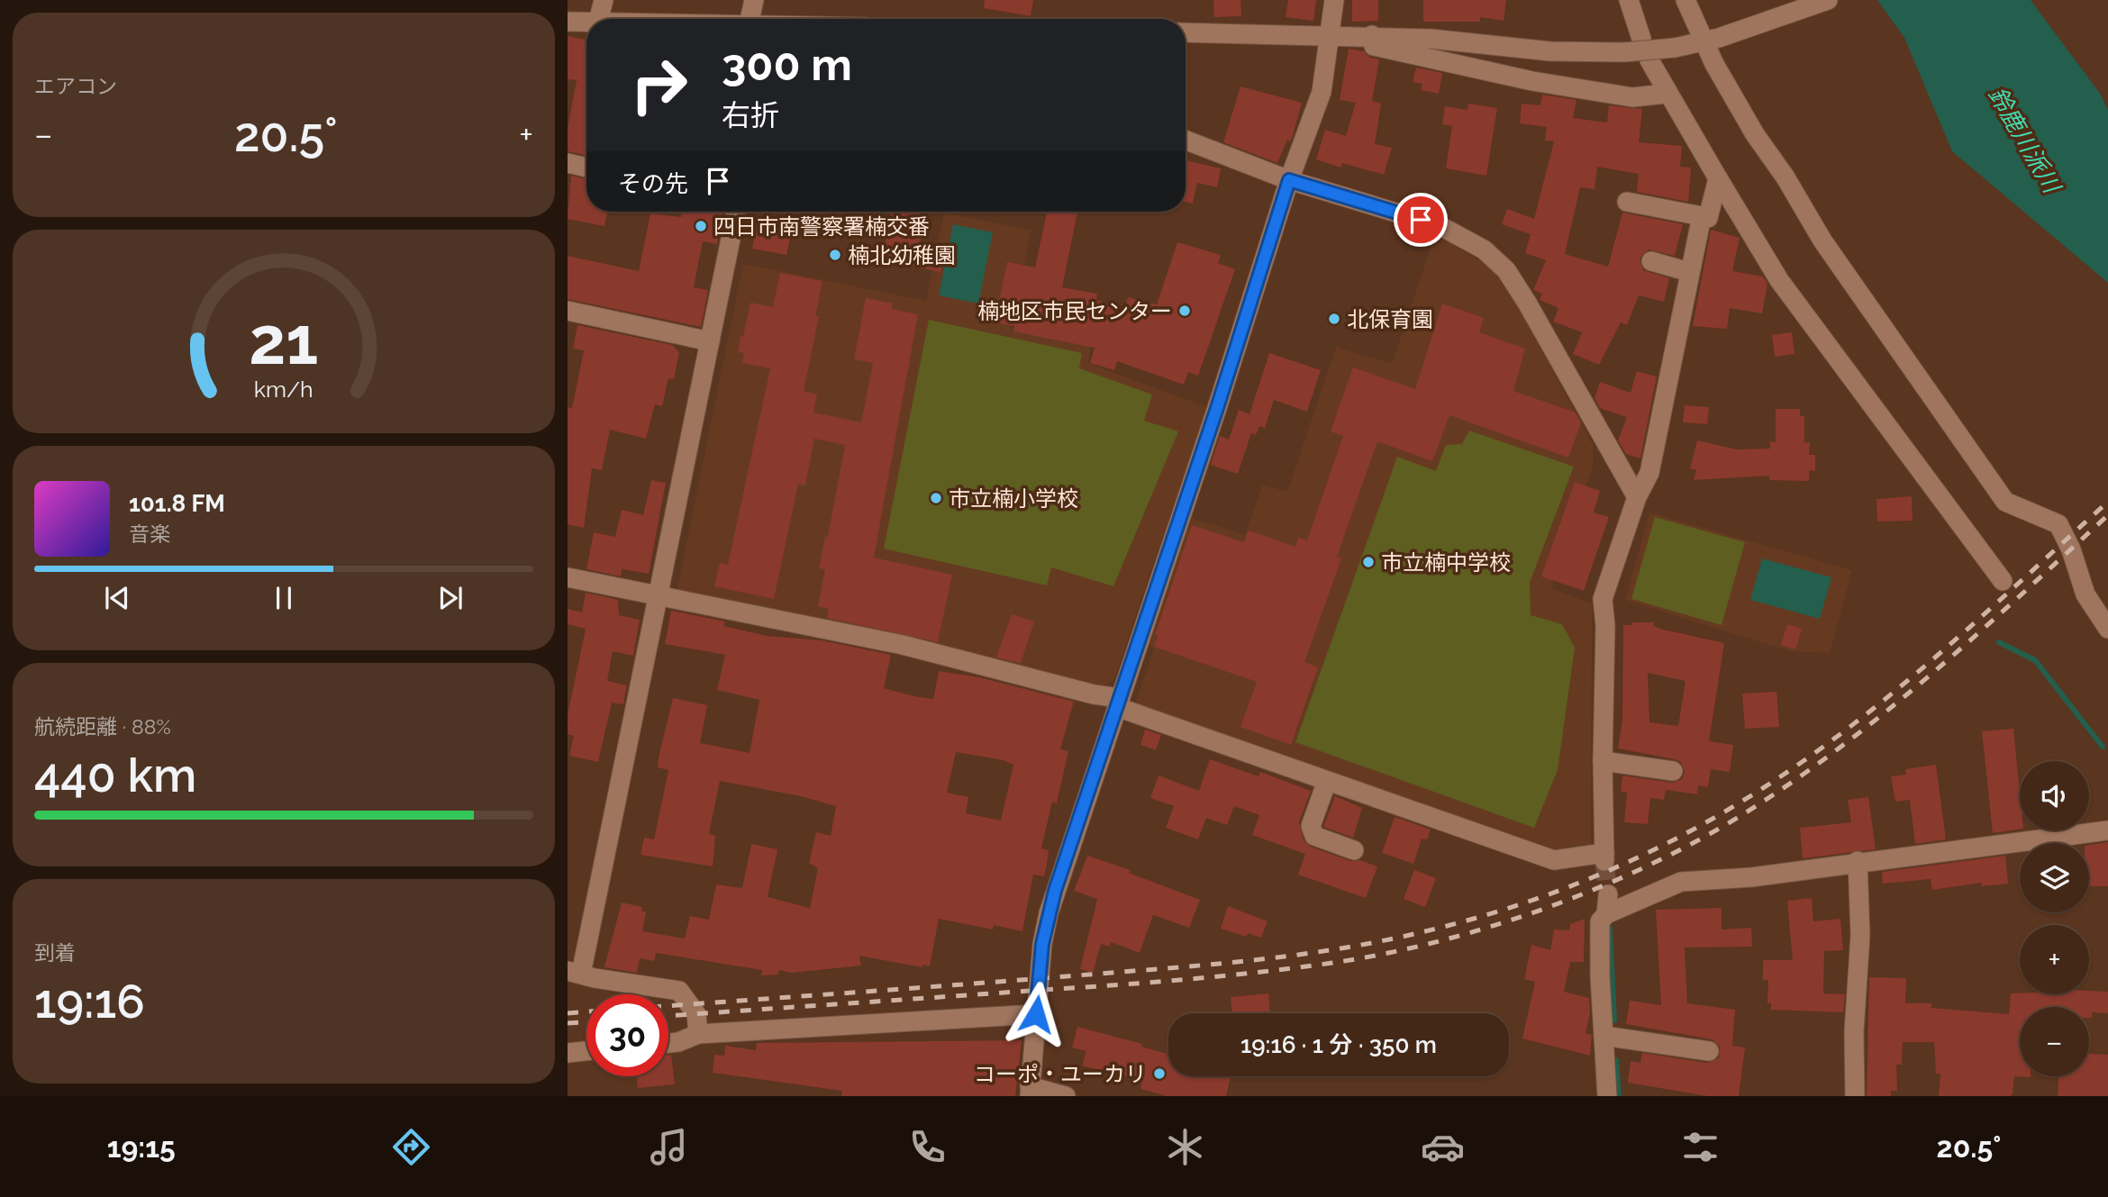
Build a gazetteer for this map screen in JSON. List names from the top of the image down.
{
  "water": ["鈴鹿川派川"],
  "places": [
    "四日市南警察署楠交番",
    "楠北幼稚園",
    "楠地区市民センター",
    "北保育園",
    "市立楠小学校",
    "市立楠中学校",
    "コーポ・ユーカリ"
  ],
  "page": {
    "tile": [
      "エアコン",
      ["航続距離 · 88%", "440 km"],
      ["到着", "19:16"]
    ],
    "turn": ["300 m", "右折"],
    "heat": ["−", "20.5°", "+"],
    "then": "その先",
    "song": ["101.8 FM", "音楽"],
    "map_buttons": ["+", "−"],
    "limit": "30",
    "trip": "19:16 · 1 分 · 350 m",
    "tabs": ["19:15", "20.5°"],
    "gauge": ["21", "km/h"]
  }
}
